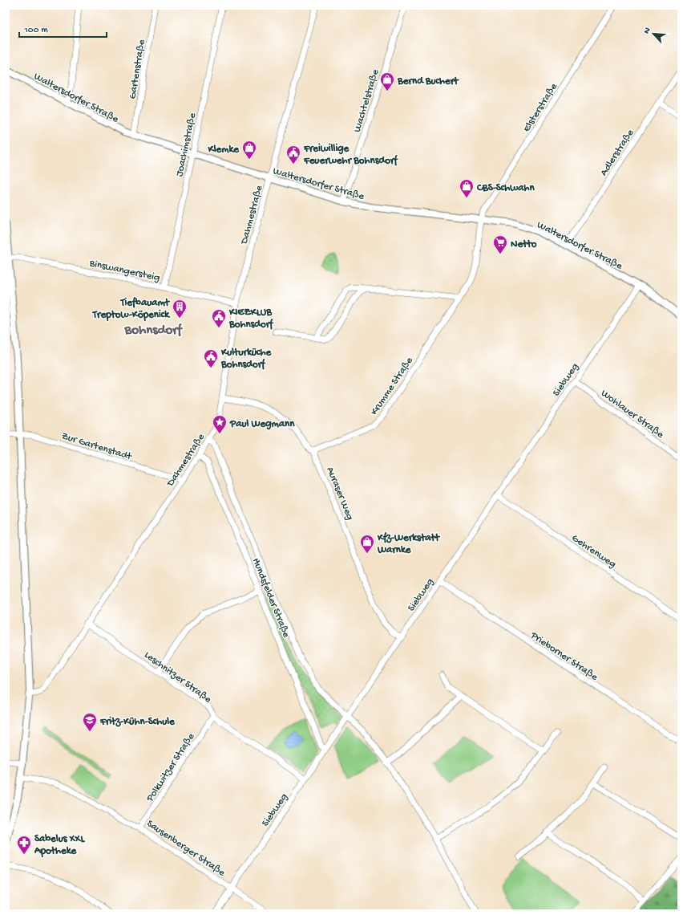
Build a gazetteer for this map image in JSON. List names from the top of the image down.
{
  "streets": {
    "street": [
      "Gartenstraße",
      "Waltersdorfer Straße",
      "Wachtelstraße",
      "Elsterstraße",
      "Joachimstraße",
      "Adlerstraße",
      "Dahmestraße",
      "Binswangersteig",
      "Siebweg",
      "Krumme Straße",
      "Wohlauer Straße",
      "Zur Gartenstadt",
      "Auraser Weg",
      "Gehrenweg",
      "Hundsfelder Straße",
      "Prieborner Straße",
      "Leschnitzer Straße",
      "Polkwitzer Straße",
      "Sausenberger Straße"
    ]
  },
  "crossings": [
    ["Gartenstraße", "Waltersdorfer Straße"],
    ["Waltersdorfer Straße", "Wachtelstraße"],
    ["Waltersdorfer Straße", "Elsterstraße"],
    ["Waltersdorfer Straße", "Joachimstraße"],
    ["Waltersdorfer Straße", "Adlerstraße"],
    ["Waltersdorfer Straße", "Dahmestraße"],
    ["Waltersdorfer Straße", "Siebweg"],
    ["Waltersdorfer Straße", "Krumme Straße"],
    ["Elsterstraße", "Krumme Straße"],
    ["Joachimstraße", "Binswangersteig"],
    ["Dahmestraße", "Binswangersteig"],
    ["Dahmestraße", "Zur Gartenstadt"],
    ["Dahmestraße", "Auraser Weg"],
    ["Dahmestraße", "Hundsfelder Straße"],
    ["Dahmestraße", "Leschnitzer Straße"],
    ["Siebweg", "Wohlauer Straße"],
    ["Siebweg", "Auraser Weg"],
    ["Siebweg", "Gehrenweg"],
    ["Siebweg", "Hundsfelder Straße"],
    ["Siebweg", "Prieborner Straße"],
    ["Siebweg", "Leschnitzer Straße"],
    ["Siebweg", "Sausenberger Straße"],
    ["Krumme Straße", "Auraser Weg"],
    ["Leschnitzer Straße", "Polkwitzer Straße"],
    ["Polkwitzer Straße", "Sausenberger Straße"]
  ],
  "districts": ["Bohnsdorf"],
  "places": {
    "shop": [
      "Bernd Buchert",
      "Klemke",
      "CBS-Schwahn",
      "Kfz-Werkstatt Warnke"
    ],
    "public building": ["Freiwillige Feuerwehr Bohnsdorf", "KIEZKLUB Bohnsdorf", "Kulturküche Bohnsdorf"],
    "supermarket": ["Netto"],
    "building": ["Tiefbauamt Treptow-Köpenick"],
    "place": ["Paul Wegmann"],
    "school or university": ["Fritz-Kühn-Schule"],
    "pharmacy": ["Sabelus XXL Apotheke"]
  },
  "scale_bar": "100 m",
  "north": "top left"
}
